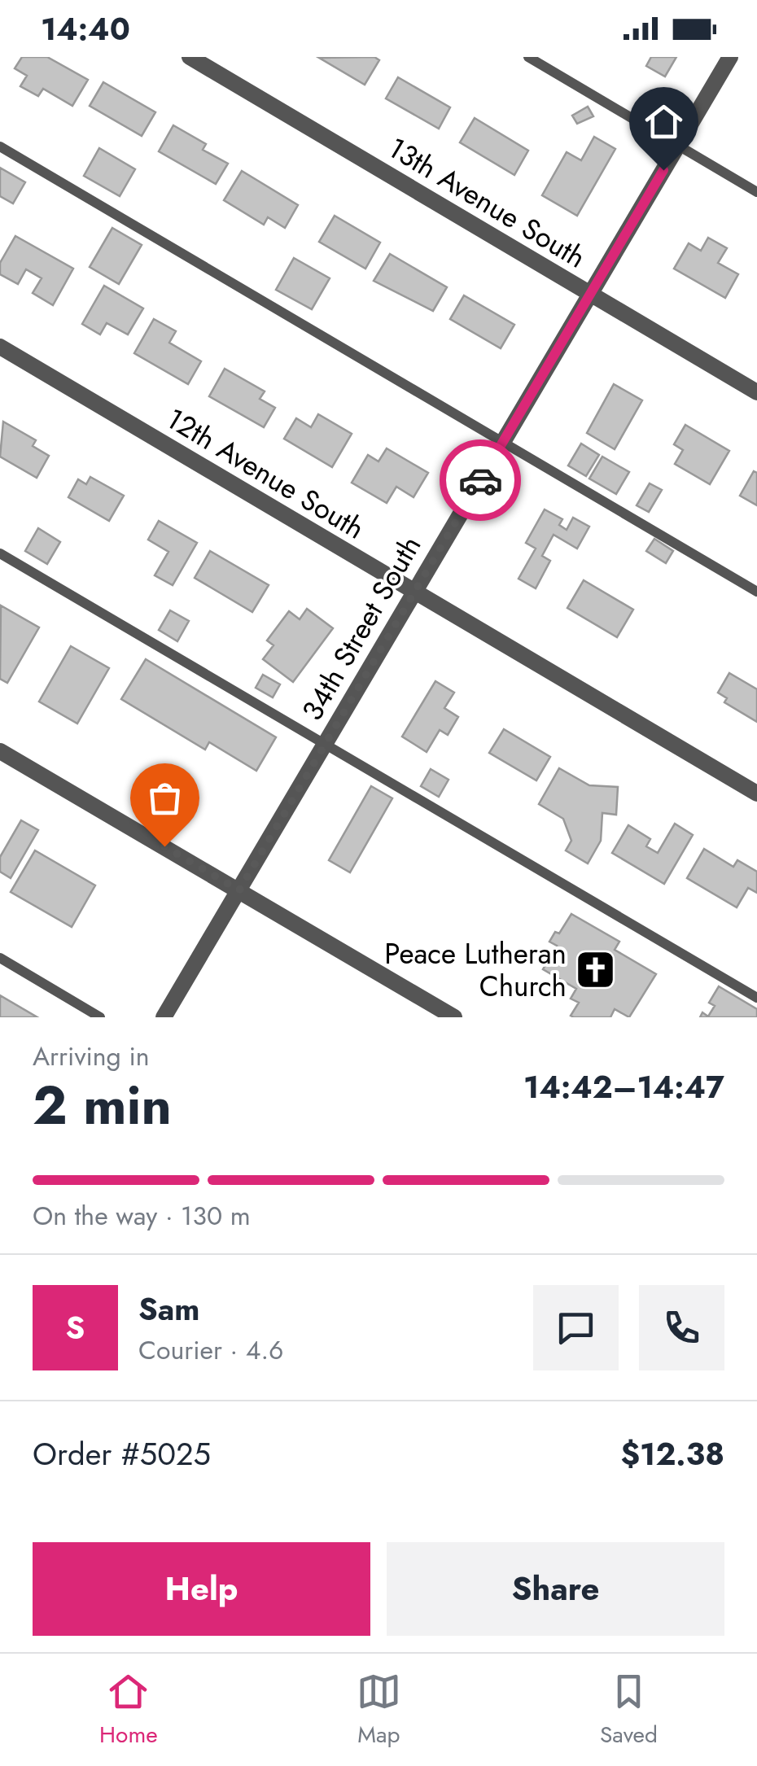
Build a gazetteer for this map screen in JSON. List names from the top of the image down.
{
  "streets": {
    "street": ["13th Avenue South", "12th Avenue South", "34th Street South"]
  },
  "crossings": [
    ["13th Avenue South", "34th Street South"],
    ["12th Avenue South", "34th Street South"]
  ],
  "places": {
    "church": ["Peace Lutheran Church"]
  },
  "page": {
    "status": "14:40",
    "heading": ["2 min", "Arriving in", "14:42–14:47"],
    "panel": [
      "Sam",
      "Courier · 4.6",
      "Order #5025",
      "$12.38"
    ],
    "bar": "On the way · 130 m",
    "round": "S",
    "buttons": ["Help", "Share"],
    "tabs": ["Home", "Map", "Saved"]
  }
}
